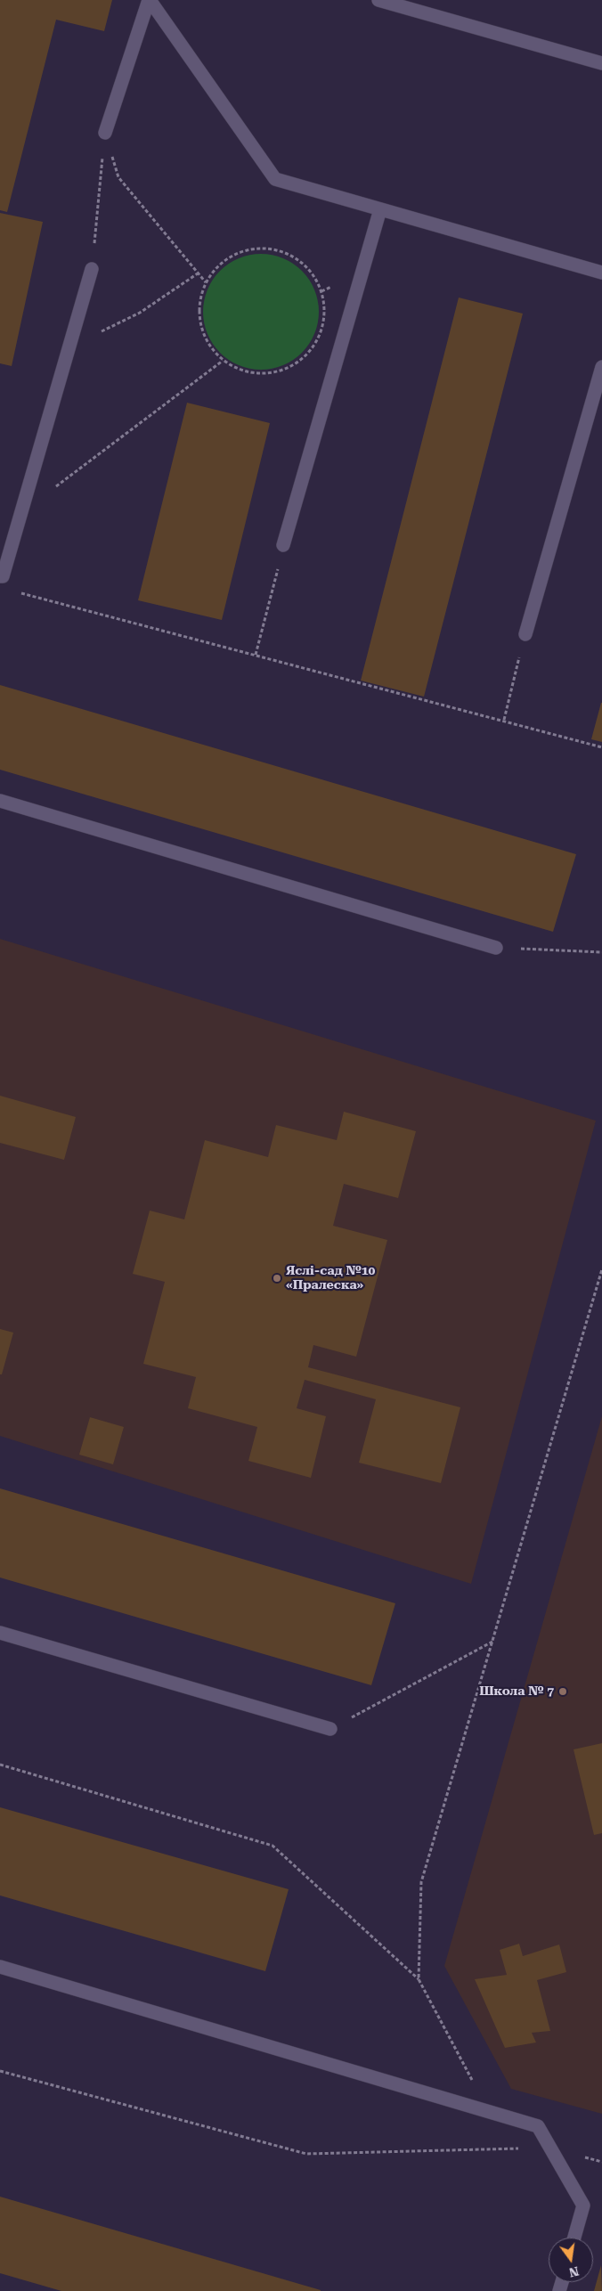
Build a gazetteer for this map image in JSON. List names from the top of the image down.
{
  "places": ["Яслі-сад №10 «Пралеска»", "Школа № 7"],
  "north": "bottom"
}
